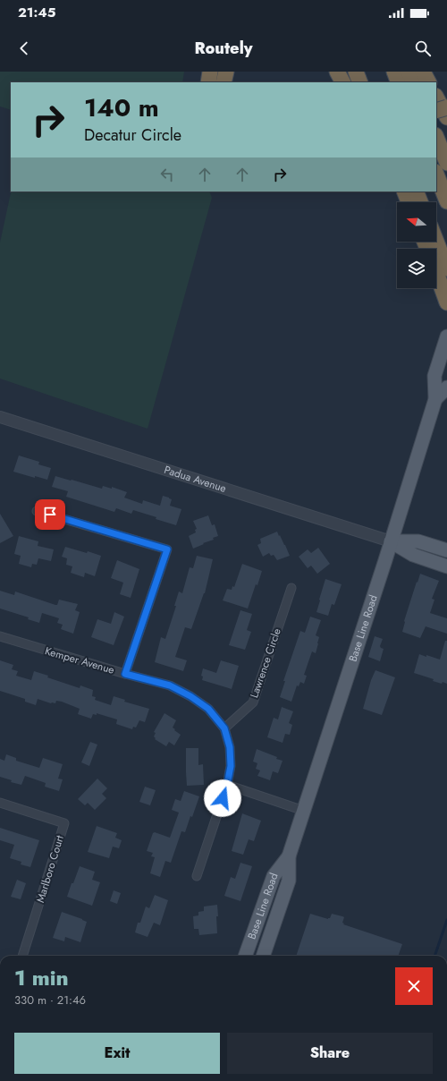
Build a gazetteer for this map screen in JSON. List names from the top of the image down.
{
  "streets": {
    "main road": ["Base Line Road"],
    "street": [
      "Padua Avenue",
      "Kemper Avenue",
      "Lawrence Circle",
      "Marlboro Court"
    ]
  },
  "crossings": [
    ["Padua Avenue", "Base Line Road"],
    ["Kemper Avenue", "Lawrence Circle"]
  ],
  "north": "left",
  "page": {
    "status": "21:45",
    "header": "Routely",
    "turn": ["140 m", "Decatur Circle"],
    "heading": ["1 min", "330 m · 21:46"],
    "buttons": ["Exit", "Share"]
  }
}
